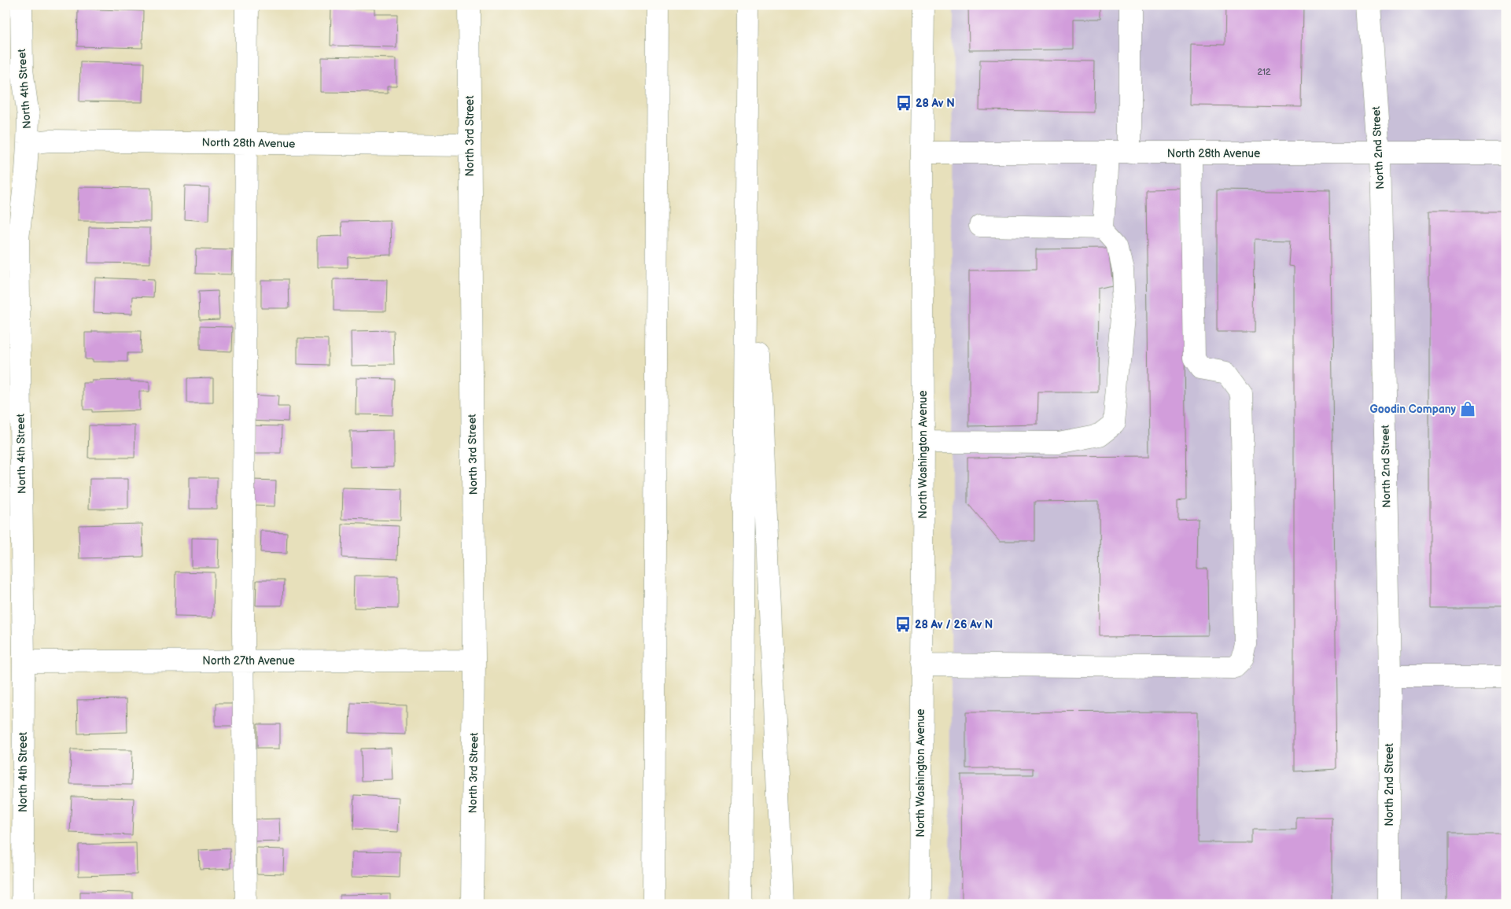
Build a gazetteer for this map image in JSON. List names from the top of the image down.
{
  "streets": {
    "main road": [
      "North 4th Street",
      "North 3rd Street",
      "North 28th Avenue",
      "North 2nd Street",
      "North Washington Avenue",
      "North 27th Avenue"
    ]
  },
  "crossings": [
    ["North 4th Street", "North 28th Avenue"],
    ["North 4th Street", "North 27th Avenue"],
    ["North 3rd Street", "North 28th Avenue"],
    ["North 3rd Street", "North 27th Avenue"],
    ["North 28th Avenue", "North 2nd Street"],
    ["North 28th Avenue", "North Washington Avenue"]
  ],
  "places": {
    "bus stop": ["28 Av N", "28 Av / 26 Av N"],
    "shop": ["Goodin Company"]
  },
  "house_numbers": ["212"]
}
